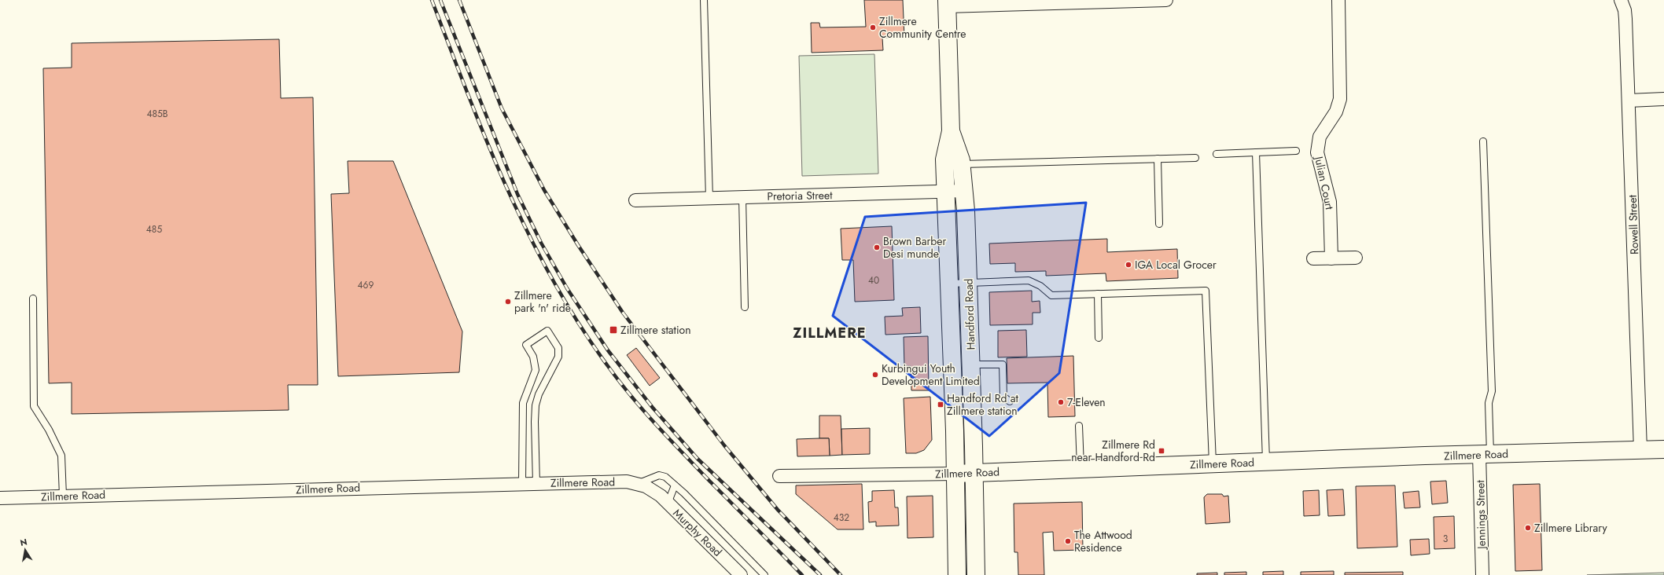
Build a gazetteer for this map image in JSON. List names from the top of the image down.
{
  "streets": {
    "main road": ["Handford Road", "Zillmere Road"],
    "street": [
      "Julian Court",
      "Pretoria Street",
      "Rowell Street",
      "Jennings Street",
      "Murphy Road"
    ]
  },
  "crossings": [
    ["Pretoria Street", "Handford Road"],
    ["Rowell Street", "Zillmere Road"],
    ["Handford Road", "Zillmere Road"],
    ["Zillmere Road", "Jennings Street"],
    ["Zillmere Road", "Murphy Road"]
  ],
  "districts": ["ZILLMERE"],
  "places": {
    "other": [
      "Zillmere Community Centre",
      "Brown Barber Desi munde",
      "IGA Local Grocer",
      "Zillmere park 'n' ride",
      "Kurbingui Youth Development Limited",
      "7-Eleven",
      "Zillmere Library",
      "The Attwood Residence"
    ],
    "transit": ["Zillmere station", "Handford Rd at Zillmere station", "Zillmere Rd near Handford Rd"]
  },
  "house_numbers": [
    "485B",
    "485",
    "40",
    "469",
    "432",
    "3"
  ],
  "north": "top"
}
